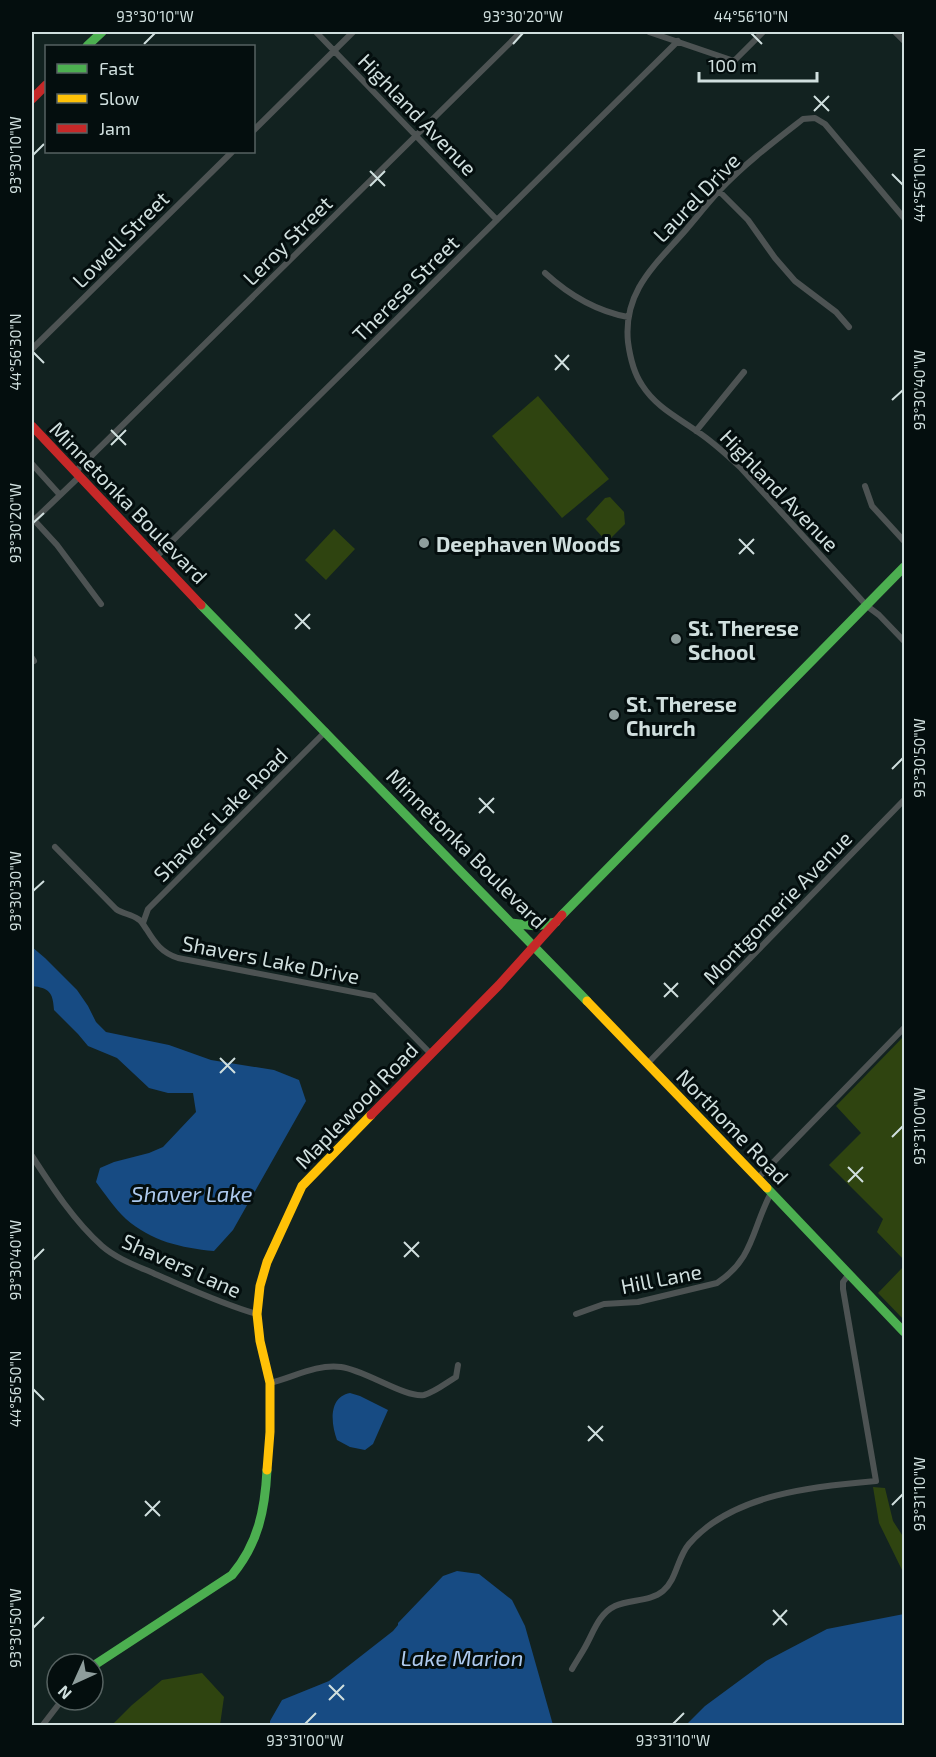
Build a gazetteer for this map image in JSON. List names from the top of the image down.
{
  "streets": {
    "street": [
      "Highland Avenue",
      "Laurel Drive",
      "Lowell Street",
      "Leroy Street",
      "Therese Street",
      "Minnetonka Boulevard",
      "Shavers Lake Road",
      "Montgomerie Avenue",
      "Shavers Lake Drive",
      "Maplewood Road",
      "Northome Road",
      "Shavers Lane",
      "Hill Lane"
    ]
  },
  "crossings": [
    ["Highland Avenue", "Laurel Drive"],
    ["Highland Avenue", "Leroy Street"],
    ["Highland Avenue", "Therese Street"],
    ["Highland Avenue", "Minnetonka Boulevard"],
    ["Leroy Street", "Minnetonka Boulevard"],
    ["Therese Street", "Minnetonka Boulevard"],
    ["Minnetonka Boulevard", "Shavers Lake Road"],
    ["Minnetonka Boulevard", "Maplewood Road"],
    ["Minnetonka Boulevard", "Northome Road"],
    ["Shavers Lake Road", "Shavers Lake Drive"],
    ["Montgomerie Avenue", "Northome Road"],
    ["Shavers Lake Drive", "Maplewood Road"],
    ["Maplewood Road", "Northome Road"],
    ["Maplewood Road", "Shavers Lane"],
    ["Northome Road", "Hill Lane"]
  ],
  "water": ["Shaver Lake", "Lake Marion"],
  "places": ["Deephaven Woods", "St. Therese School", "St. Therese Church"],
  "legend": ["Fast", "Slow", "Jam"],
  "scale_bar": "100 m",
  "north": "bottom left",
  "coordinates": [
    "93°30'10\"W",
    "93°30'20\"W",
    "44°56'10\"N",
    "44°56'30\"N",
    "93°30'40\"W",
    "93°30'50\"W",
    "93°30'30\"W",
    "93°31'00\"W",
    "44°56'50\"N",
    "93°31'10\"W"
  ]
}
